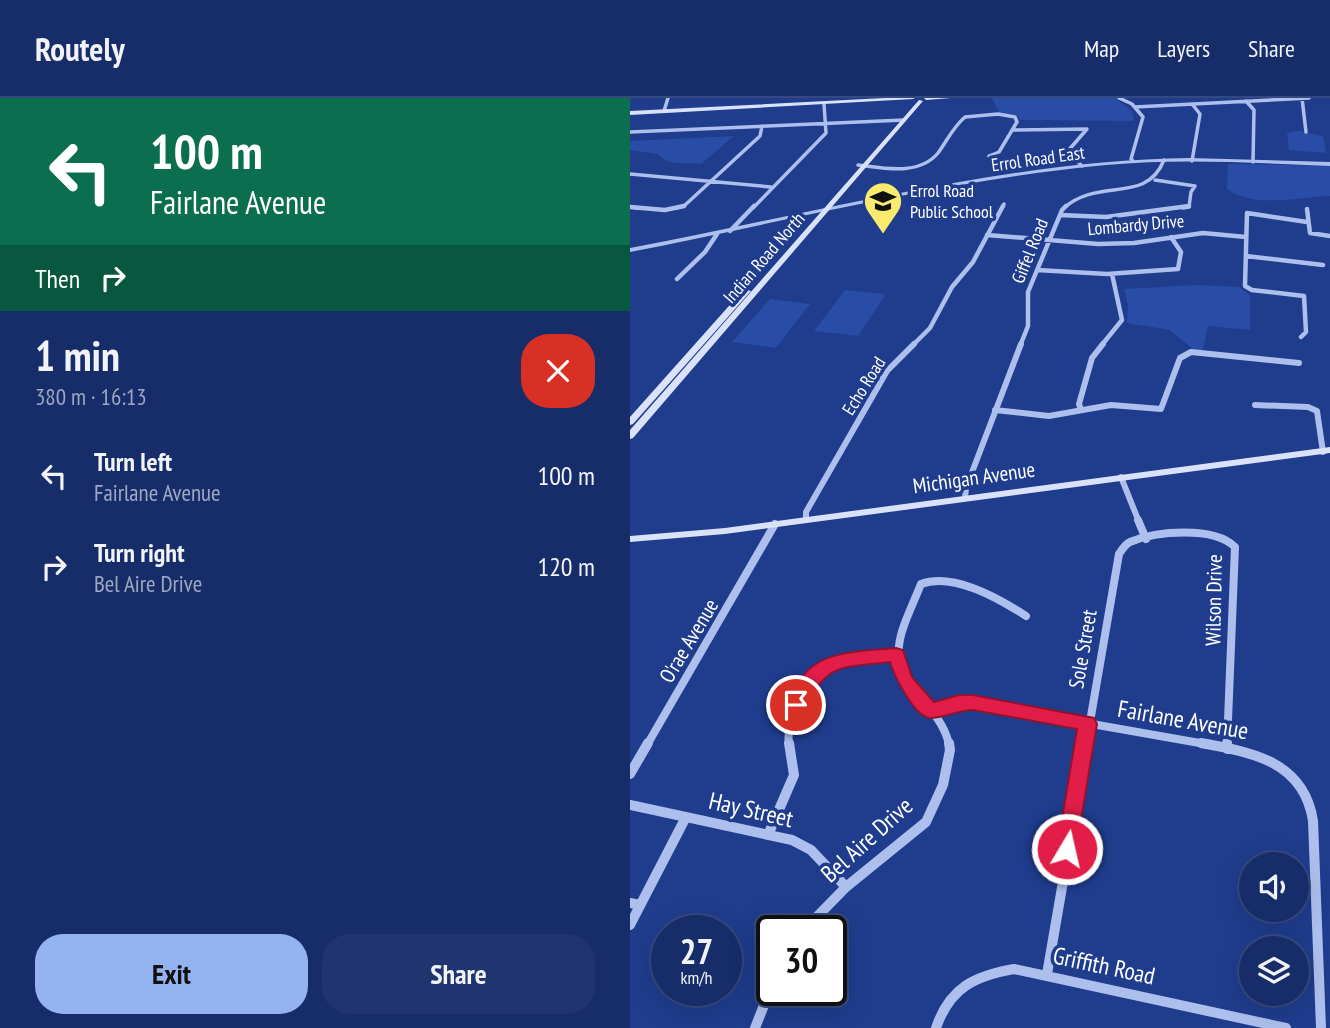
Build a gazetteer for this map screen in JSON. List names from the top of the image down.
{
  "streets": {
    "main road": ["Indian Road North", "Michigan Avenue"],
    "street": [
      "Errol Road East",
      "Lombardy Drive",
      "Giffel Road",
      "Echo Road",
      "Wilson Drive",
      "O'rae Avenue",
      "Sole Street",
      "Fairlane Avenue",
      "Hay Street",
      "Bel Aire Drive",
      "Griffith Road"
    ]
  },
  "crossings": [
    ["Errol Road East", "Indian Road North"],
    ["Lombardy Drive", "Giffel Road"],
    ["Lombardy Drive", "Echo Road"],
    ["Giffel Road", "Michigan Avenue"],
    ["Echo Road", "Michigan Avenue"],
    ["Michigan Avenue", "O'rae Avenue"],
    ["Wilson Drive", "Sole Street"],
    ["Wilson Drive", "Fairlane Avenue"],
    ["Sole Street", "Fairlane Avenue"],
    ["Sole Street", "Griffith Road"],
    ["Fairlane Avenue", "Bel Aire Drive"],
    ["Hay Street", "Bel Aire Drive"]
  ],
  "places": {
    "school or university": ["Errol Road Public School"]
  },
  "page": {
    "header": "Routely",
    "nav": ["Map", "Layers", "Share"],
    "turn": ["100 m", "Fairlane Avenue"],
    "then": "Then",
    "heading": ["1 min", "380 m · 16:13"],
    "list": [
      {
        "name": "Turn left",
        "note": "Fairlane Avenue",
        "value": "100 m"
      },
      {
        "name": "Turn right",
        "note": "Bel Aire Drive",
        "value": "120 m"
      }
    ],
    "speed": "27 km/h",
    "limit": "30",
    "buttons": ["Exit", "Share"]
  }
}
